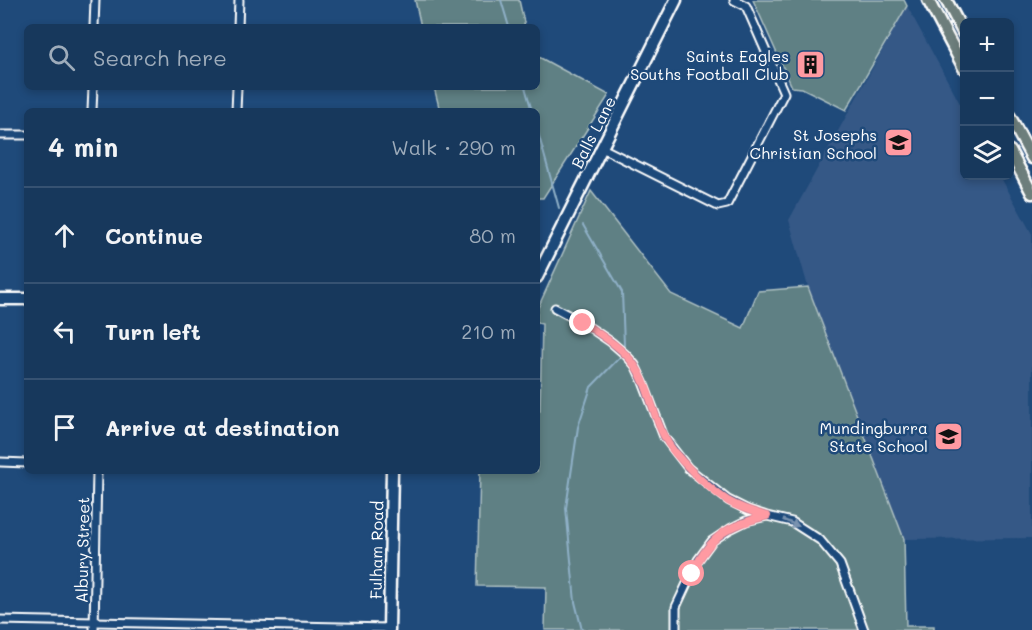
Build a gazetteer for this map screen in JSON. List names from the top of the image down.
{
  "streets": {
    "main road": ["Balls Lane", "Fulham Road"],
    "street": ["Albury Street"]
  },
  "places": {
    "building": ["Saints Eagles Souths Football Club"],
    "school or university": ["St Josephs Christian School", "Mundingburra State School"]
  },
  "page": {
    "map_buttons": ["+", "−"],
    "search": "Search here",
    "heading": ["4 min", "Walk · 290 m"],
    "list": [
      ["Continue", "80 m"],
      ["Turn left", "210 m"],
      "Arrive at destination"
    ]
  }
}
